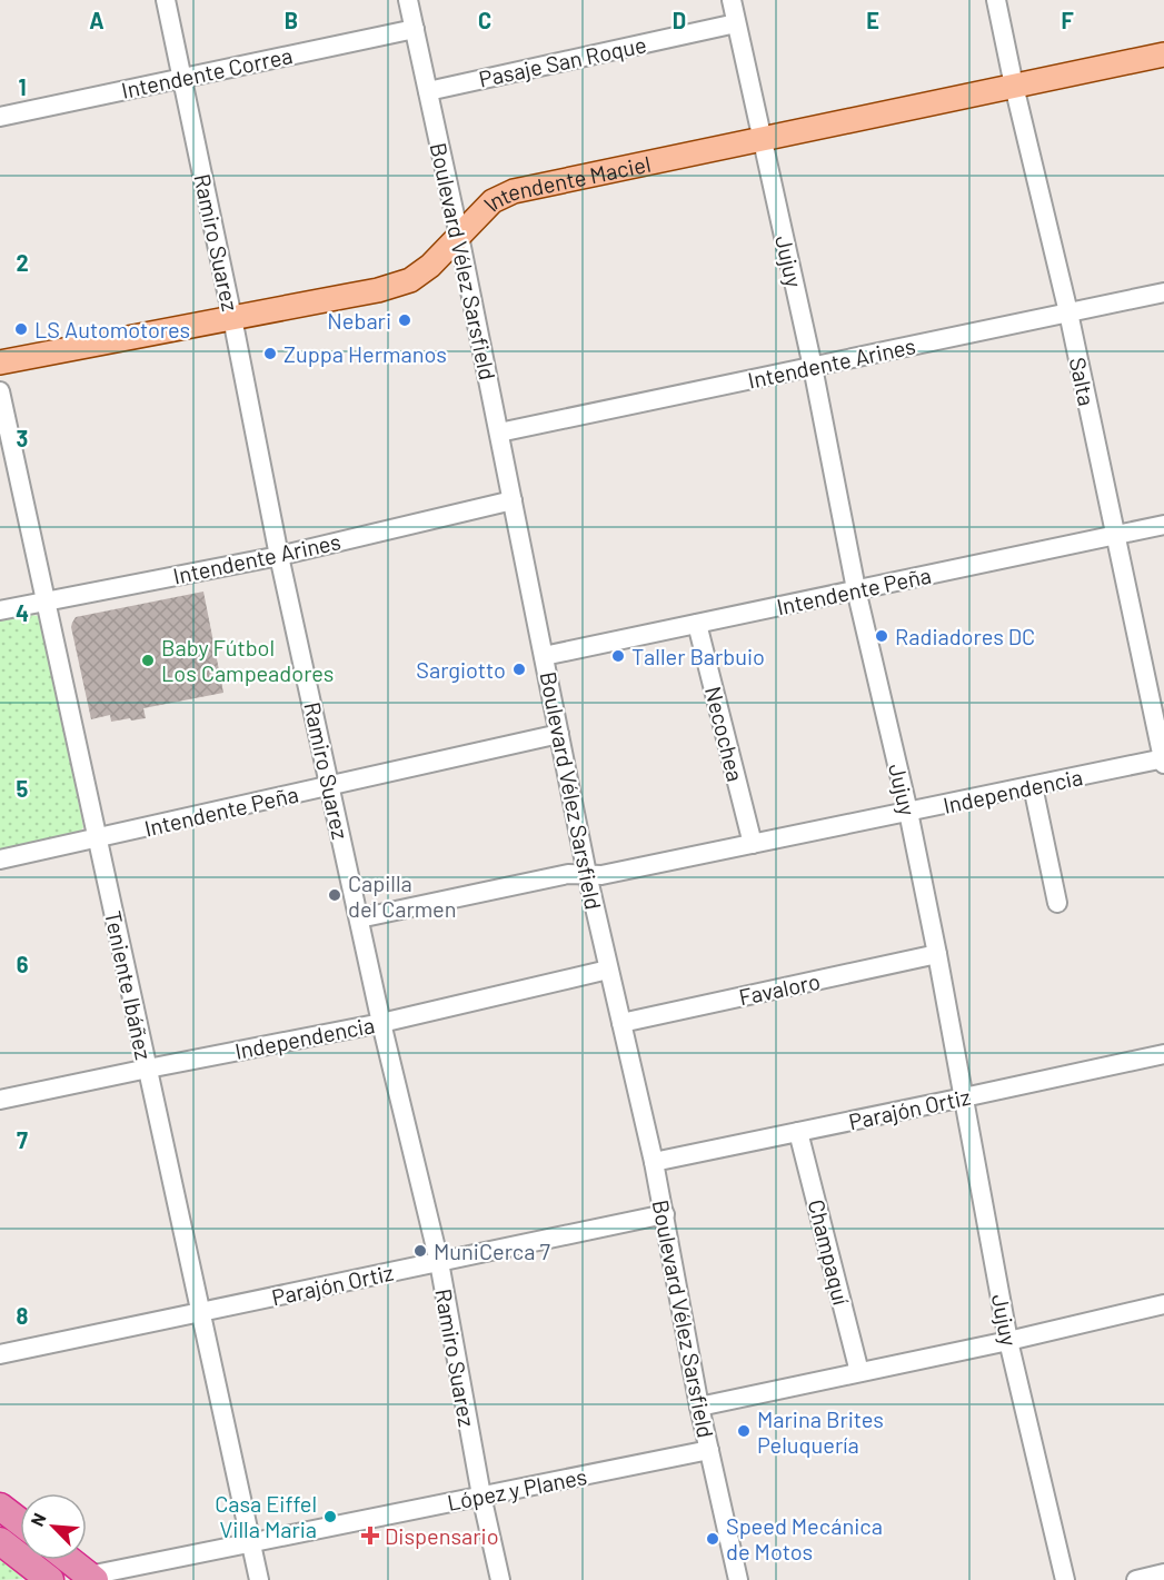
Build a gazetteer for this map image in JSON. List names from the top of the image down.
{
  "streets": {
    "main road": ["Intendente Maciel"],
    "street": [
      "Pasaje San Roque",
      "Intendente Correa",
      "Ramiro Suarez",
      "Boulevard Vélez Sarsfield",
      "Jujuy",
      "Intendente Arines",
      "Salta",
      "Intendente Peña",
      "Necochea",
      "Independencia",
      "Teniente Ibáñez",
      "Favaloro",
      "Parajón Ortiz",
      "Champaquí",
      "López y Planes"
    ]
  },
  "crossings": [
    ["Pasaje San Roque", "Boulevard Vélez Sarsfield"],
    ["Pasaje San Roque", "Jujuy"],
    ["Intendente Correa", "Ramiro Suarez"],
    ["Intendente Correa", "Boulevard Vélez Sarsfield"],
    ["Intendente Maciel", "Ramiro Suarez"],
    ["Intendente Maciel", "Boulevard Vélez Sarsfield"],
    ["Intendente Maciel", "Jujuy"],
    ["Intendente Maciel", "Salta"],
    ["Ramiro Suarez", "Intendente Arines"],
    ["Ramiro Suarez", "Intendente Peña"],
    ["Ramiro Suarez", "Independencia"],
    ["Ramiro Suarez", "Parajón Ortiz"],
    ["Ramiro Suarez", "López y Planes"],
    ["Boulevard Vélez Sarsfield", "Intendente Arines"],
    ["Boulevard Vélez Sarsfield", "Intendente Peña"],
    ["Boulevard Vélez Sarsfield", "Independencia"],
    ["Boulevard Vélez Sarsfield", "Favaloro"],
    ["Boulevard Vélez Sarsfield", "Parajón Ortiz"],
    ["Boulevard Vélez Sarsfield", "López y Planes"],
    ["Jujuy", "Intendente Arines"],
    ["Jujuy", "Intendente Peña"],
    ["Jujuy", "Independencia"],
    ["Jujuy", "Favaloro"],
    ["Jujuy", "Parajón Ortiz"],
    ["Intendente Arines", "Salta"],
    ["Intendente Arines", "Teniente Ibáñez"],
    ["Salta", "Intendente Peña"],
    ["Salta", "Independencia"],
    ["Intendente Peña", "Necochea"],
    ["Intendente Peña", "Teniente Ibáñez"],
    ["Necochea", "Independencia"],
    ["Independencia", "Teniente Ibáñez"],
    ["Teniente Ibáñez", "Parajón Ortiz"],
    ["Teniente Ibáñez", "López y Planes"],
    ["Parajón Ortiz", "Champaquí"]
  ],
  "places": {
    "other": [
      "Nebari",
      "LS Automotores",
      "Zuppa Hermanos",
      "Radiadores DC",
      "Taller Barbuio",
      "Baby Fútbol Los Campeadores",
      "Sargiotto",
      "Capilla del Carmen",
      "MuniCerca 7",
      "Marina Brites Peluquería",
      "Casa Eiffel Villa Maria",
      "Speed Mecánica de Motos"
    ],
    "health": ["Dispensario"]
  },
  "north": "top left",
  "grid": {
    "columns": [
      "A",
      "B",
      "C",
      "D",
      "E",
      "F"
    ],
    "rows": [
      "1",
      "2",
      "3",
      "4",
      "5",
      "6",
      "7",
      "8"
    ]
  }
}
